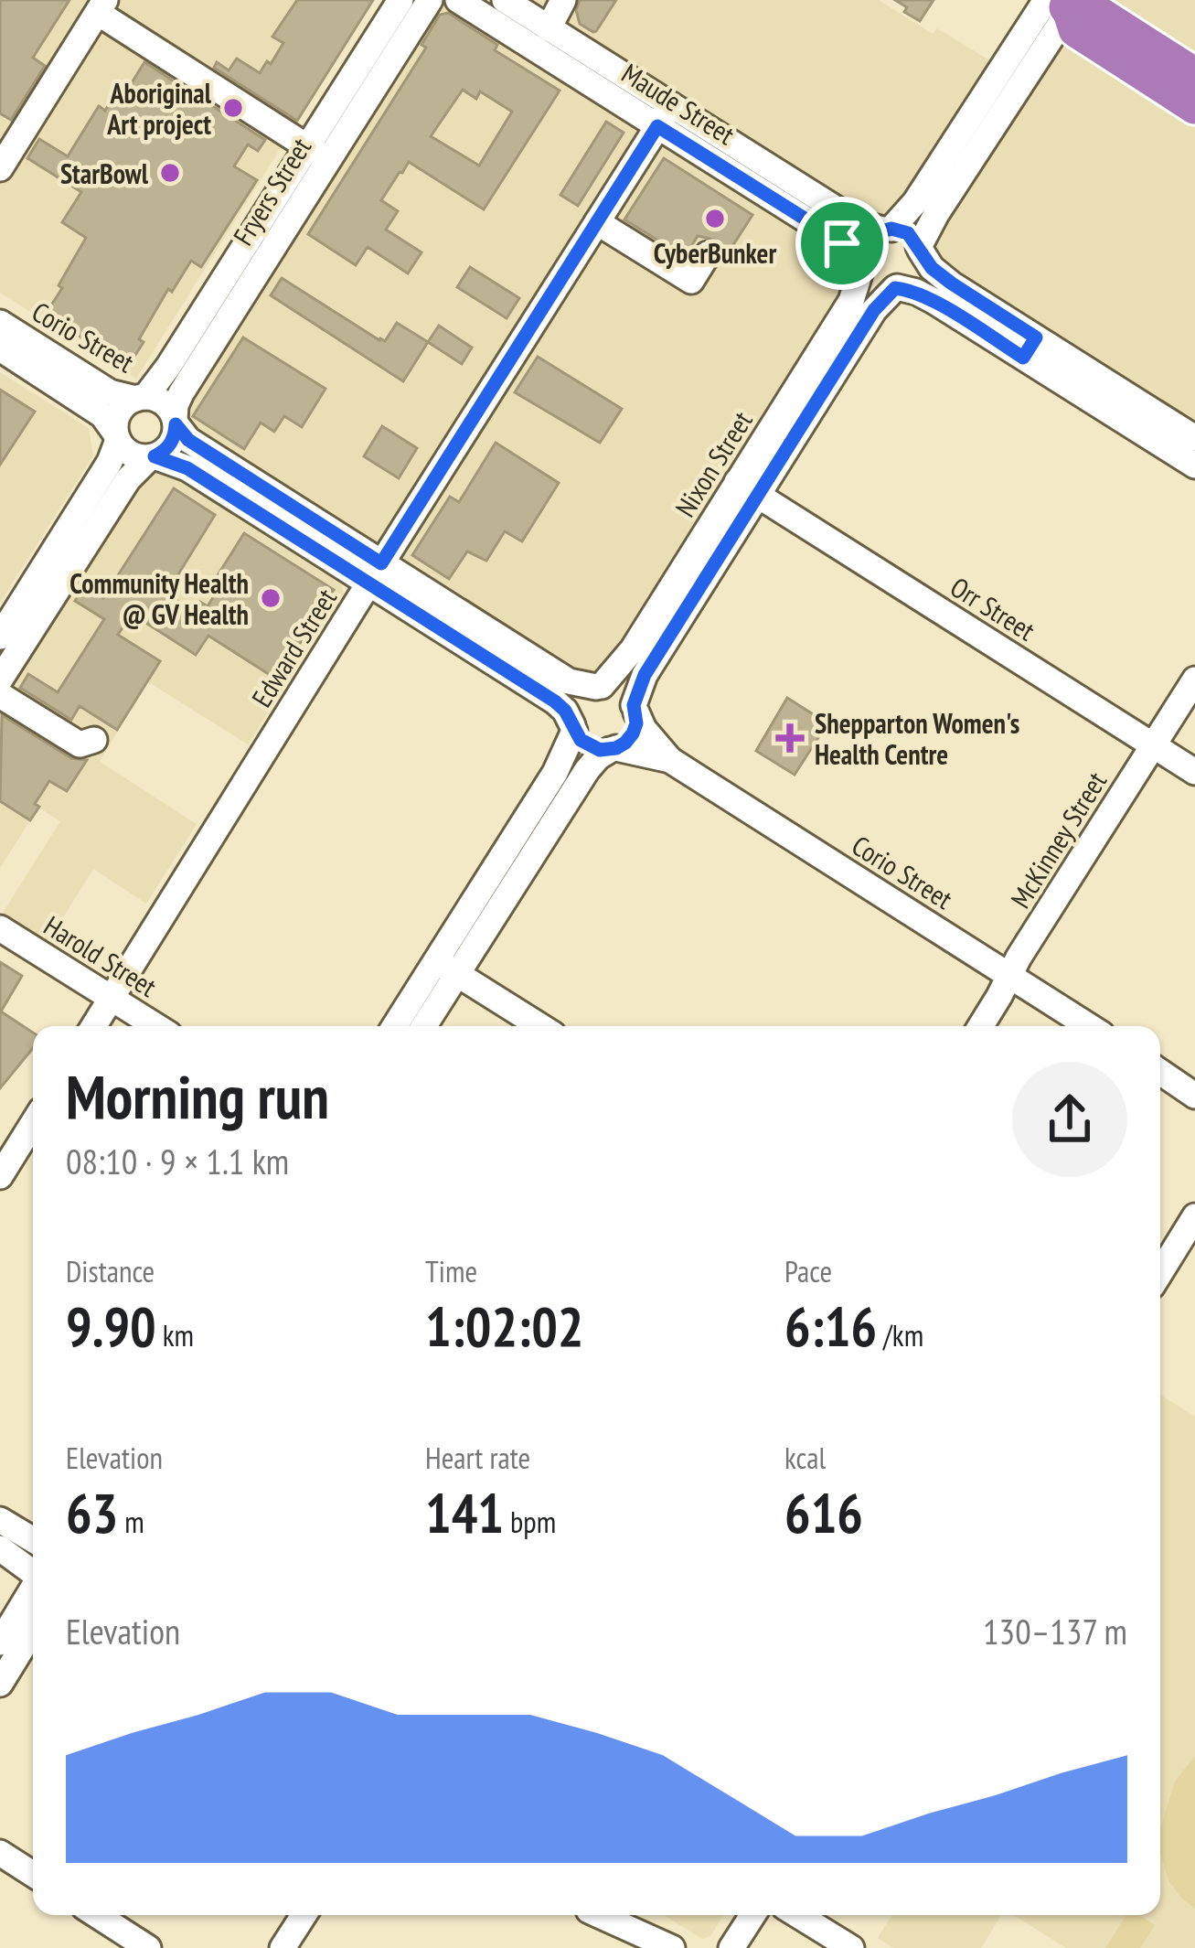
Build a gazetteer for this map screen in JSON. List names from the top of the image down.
{
  "streets": {
    "street": [
      "Maude Street",
      "Fryers Street",
      "Corio Street",
      "Nixon Street",
      "Orr Street",
      "Edward Street",
      "McKinney Street",
      "Harold Street"
    ]
  },
  "crossings": [
    ["Maude Street", "Nixon Street"],
    ["Maude Street", "Edward Street"],
    ["Fryers Street", "Corio Street"],
    ["Corio Street", "Nixon Street"],
    ["Corio Street", "McKinney Street"],
    ["Nixon Street", "Orr Street"],
    ["Orr Street", "McKinney Street"],
    ["Edward Street", "Harold Street"]
  ],
  "places": {
    "other": [
      "Aboriginal Art project",
      "StarBowl",
      "CyberBunker",
      "Community Health @ GV Health"
    ],
    "health": ["Shepparton Women's Health Centre"]
  },
  "page": {
    "heading": ["Morning run", "08:10 · 9 × 1.1 km"],
    "stats": [
      ["Distance", "9.90 km"],
      ["Time", "1:02:02"],
      ["Pace", "6:16 /km"],
      ["Elevation", "63 m"],
      ["Heart rate", "141 bpm"],
      ["kcal", "616"]
    ],
    "chart": ["Elevation", "130–137 m"]
  }
}
